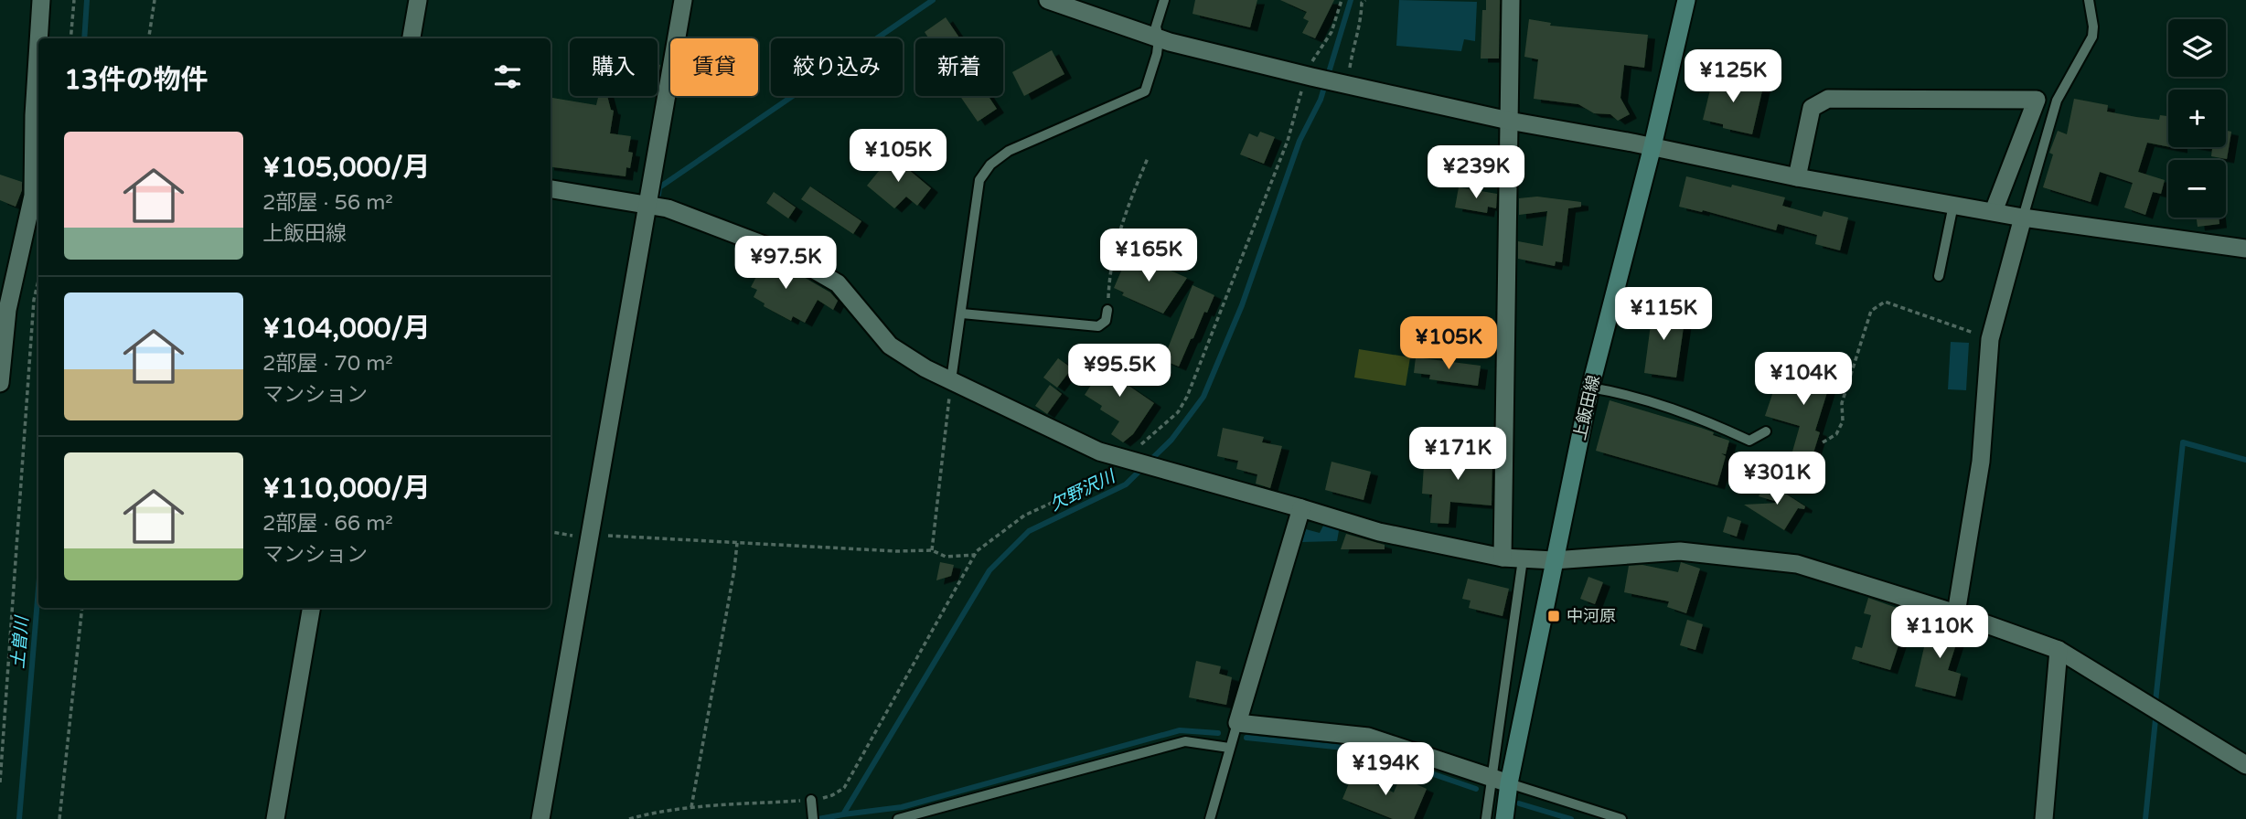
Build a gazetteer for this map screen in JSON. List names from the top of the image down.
{
  "streets": {
    "main road": ["上飯田線"]
  },
  "water": ["欠野沢川", "土曽川"],
  "places": {
    "transit": ["中河原"]
  },
  "page": {
    "map_buttons": ["+", "−"],
    "chip": [
      "購入",
      "賃貸",
      "絞り込み",
      "新着"
    ],
    "heading": "13件の物件",
    "price": [
      "¥125K",
      "¥105K",
      "¥239K",
      "¥165K",
      "¥97.5K",
      "¥115K",
      "¥105K",
      "¥95.5K",
      "¥104K",
      "¥171K",
      "¥301K",
      "¥110K",
      "¥194K"
    ],
    "list": [
      {
        "name": "¥105,000/月",
        "note": "2部屋 · 56 m² · 上飯田線"
      },
      {
        "name": "¥104,000/月",
        "note": "2部屋 · 70 m² · マンション"
      },
      {
        "name": "¥110,000/月",
        "note": "2部屋 · 66 m² · マンション"
      }
    ]
  }
}
